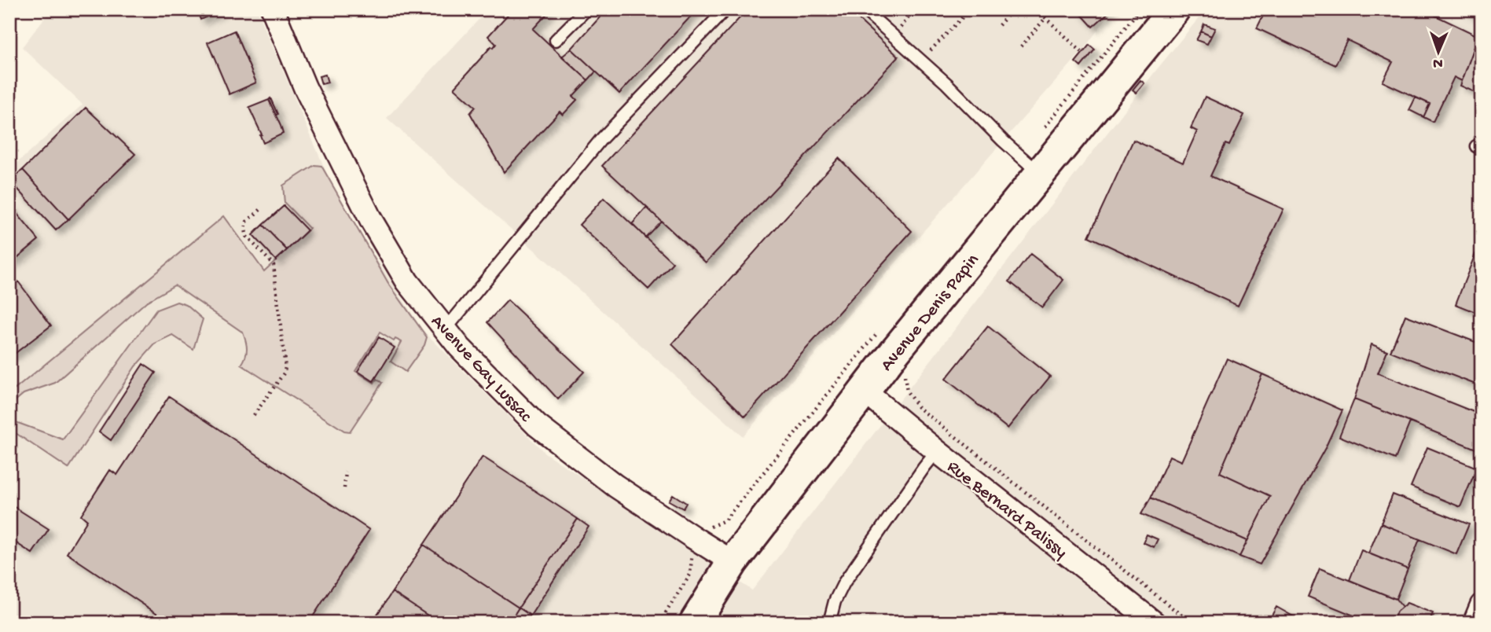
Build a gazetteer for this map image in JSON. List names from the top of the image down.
{
  "streets": {
    "main road": ["Avenue Denis Papin"],
    "street": ["Avenue Gay Lussac", "Rue Bernard Palissy"]
  },
  "crossings": [
    ["Avenue Denis Papin", "Avenue Gay Lussac"],
    ["Avenue Denis Papin", "Rue Bernard Palissy"]
  ],
  "north": "bottom"
}
